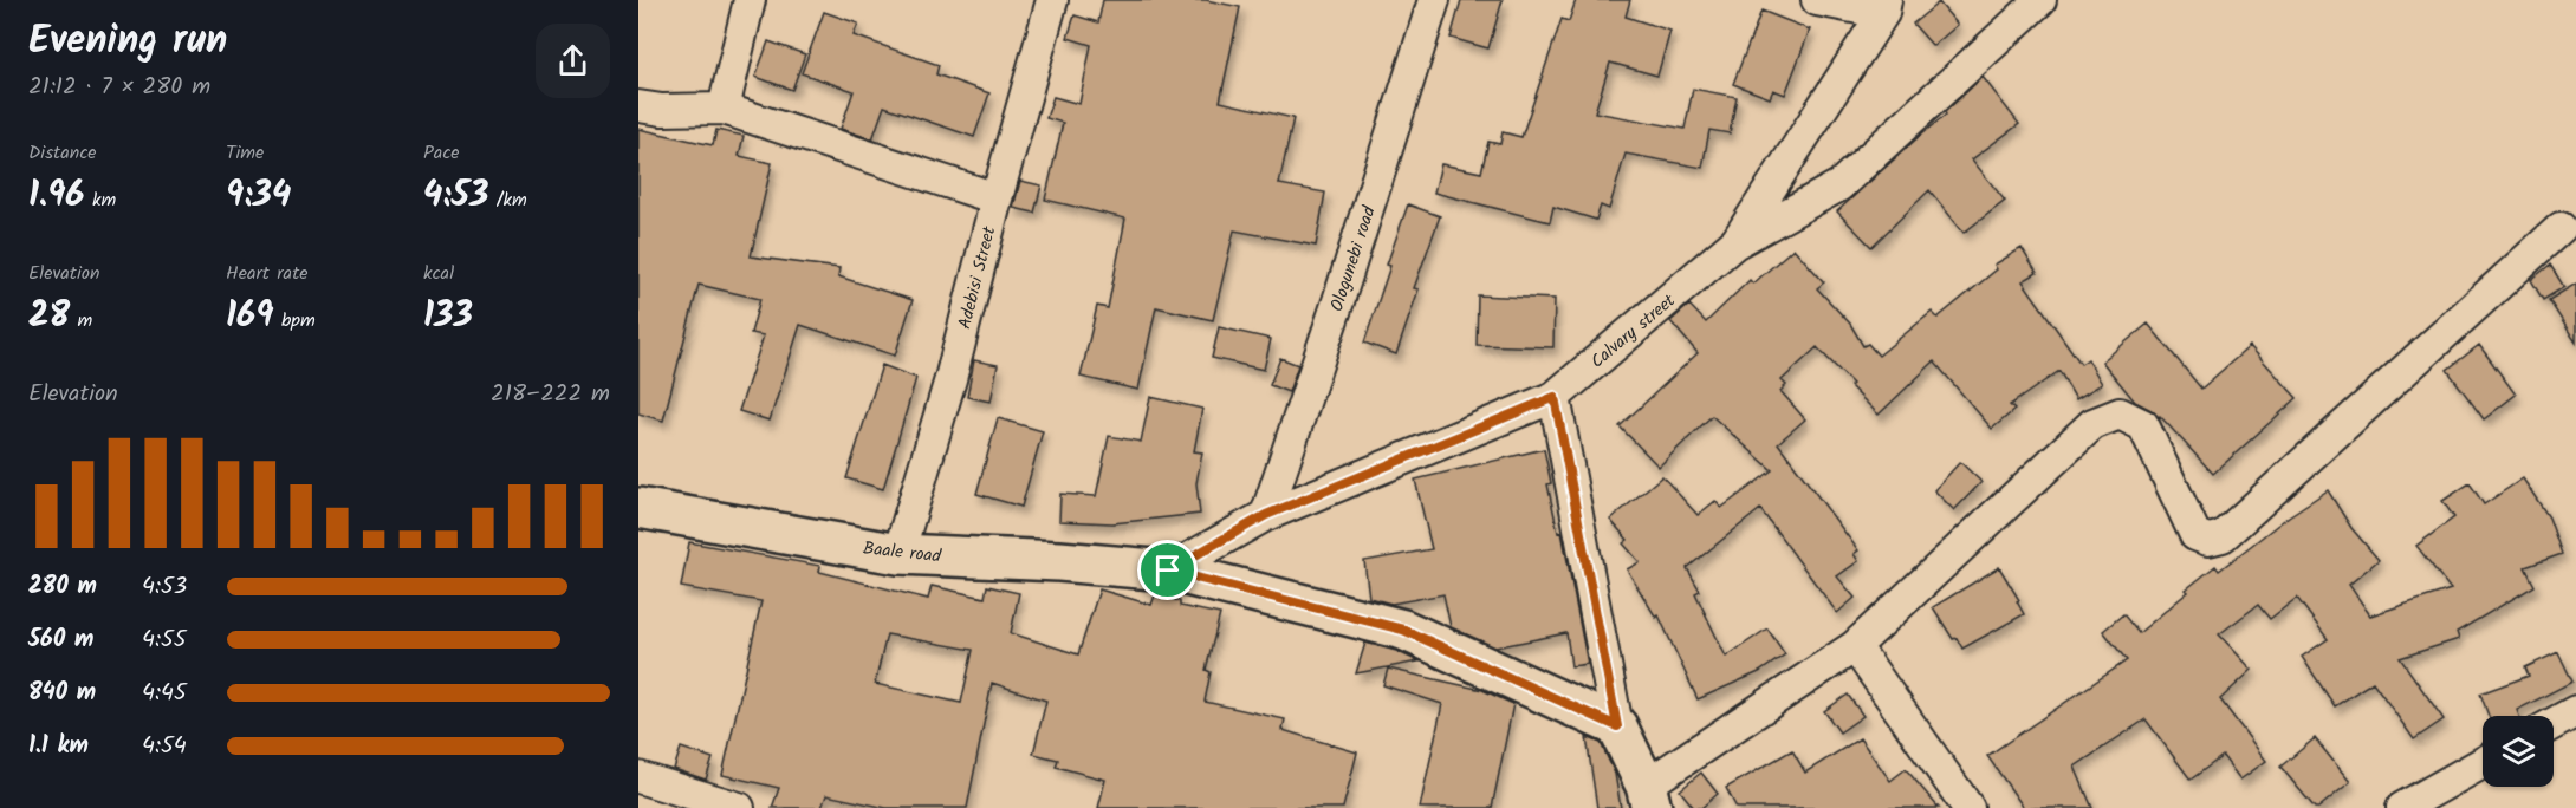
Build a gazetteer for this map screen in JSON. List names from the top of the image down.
{
  "streets": {
    "street": [
      "Ologunebi road",
      "Adebisi Street",
      "Calvary street",
      "Baale road"
    ]
  },
  "crossings": [
    ["Ologunebi road", "Calvary street"],
    ["Adebisi Street", "Baale road"],
    ["Calvary street", "Baale road"]
  ],
  "page": {
    "heading": ["Evening run", "21:12 · 7 × 280 m"],
    "stats": [
      ["Distance", "1.96 km"],
      ["Time", "9:34"],
      ["Pace", "4:53 /km"],
      ["Elevation", "28 m"],
      ["Heart rate", "169 bpm"],
      ["kcal", "133"]
    ],
    "chart": ["Elevation", "218–222 m"],
    "list": [
      {
        "name": "280 m",
        "note": "4:53"
      },
      {
        "name": "560 m",
        "note": "4:55"
      },
      {
        "name": "840 m",
        "note": "4:45"
      },
      {
        "name": "1.1 km",
        "note": "4:54"
      }
    ]
  }
}
